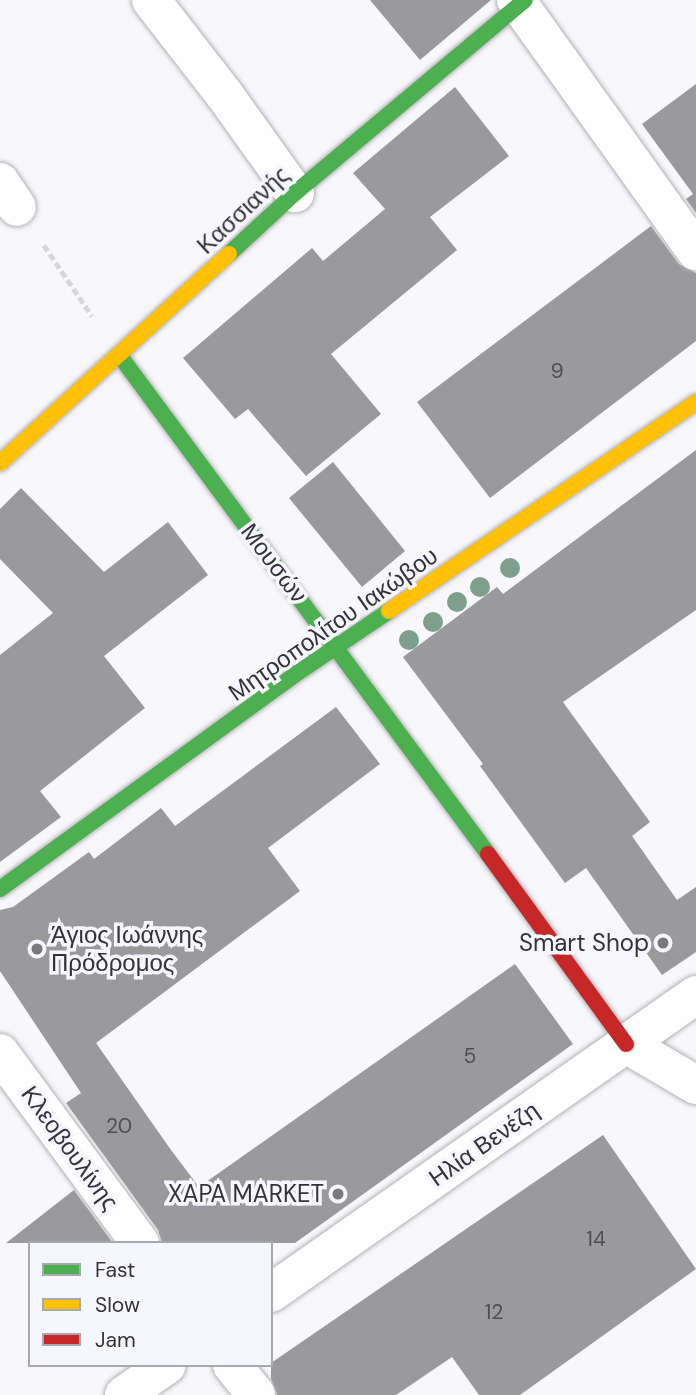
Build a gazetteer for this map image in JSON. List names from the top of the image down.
{
  "streets": {
    "street": [
      "Κασσιανής",
      "Μουσών",
      "Μητροπολίτου Ιακώβου",
      "Ηλία Βενέζη",
      "Κλεοβουλίνης"
    ]
  },
  "crossings": [
    ["Κασσιανής", "Μουσών"],
    ["Μουσών", "Μητροπολίτου Ιακώβου"],
    ["Μουσών", "Ηλία Βενέζη"]
  ],
  "places": ["Smart Shop", "Άγιος Ιωάννης Πρόδρομος", "XAPA MARKET"],
  "house_numbers": [
    "9",
    "5",
    "20",
    "14",
    "12"
  ],
  "legend": ["Fast", "Slow", "Jam"]
}
